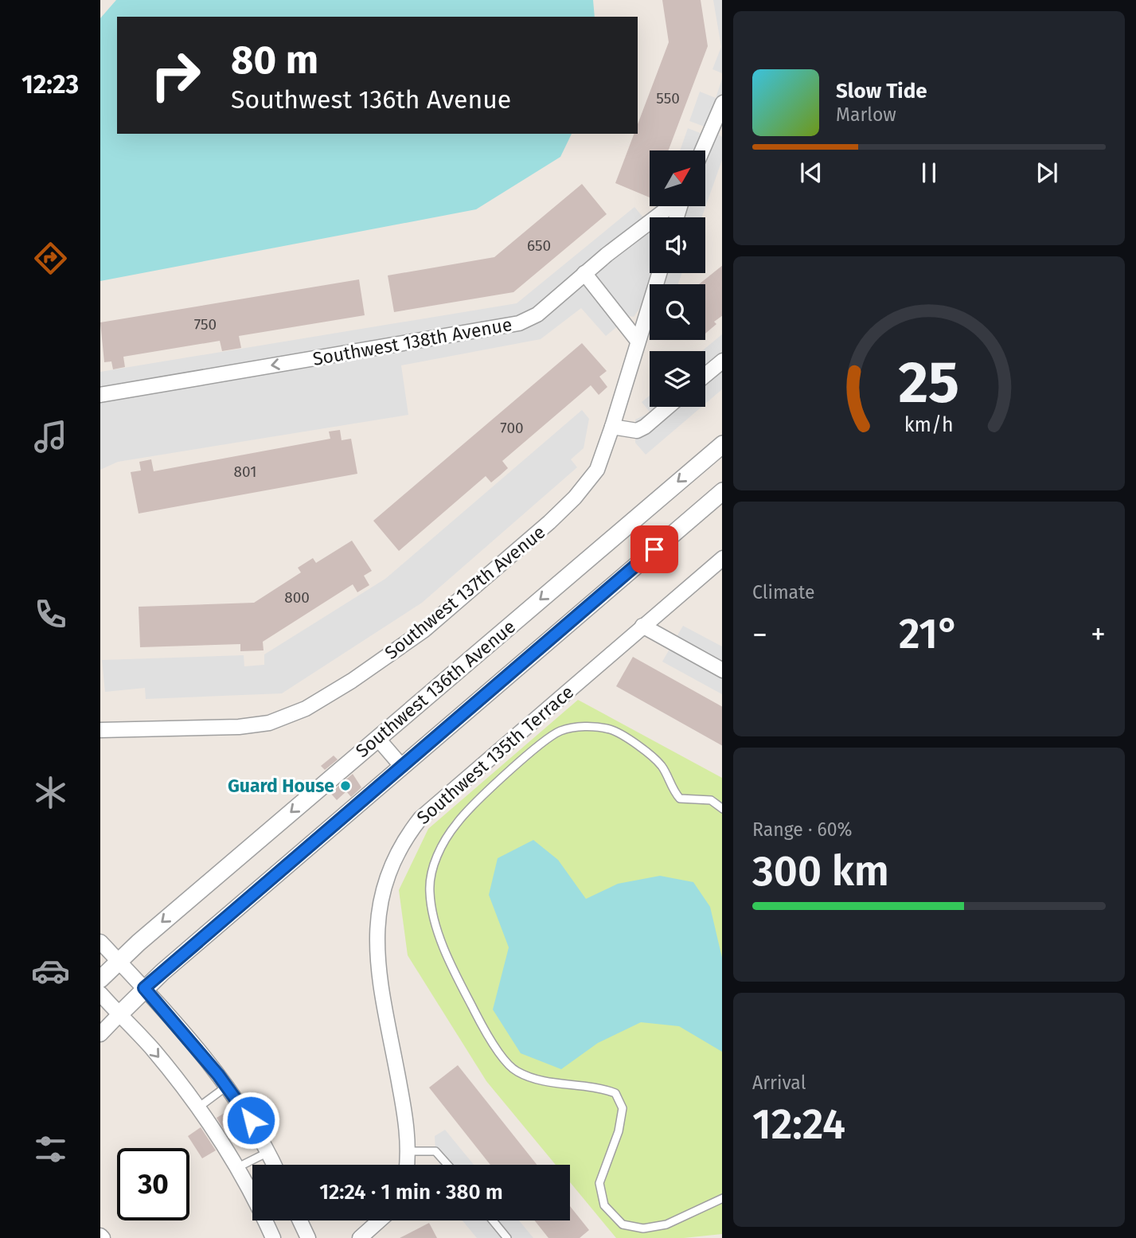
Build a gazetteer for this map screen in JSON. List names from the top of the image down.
{
  "streets": {
    "street": [
      "Southwest 138th Avenue",
      "Southwest 137th Avenue",
      "Southwest 136th Avenue",
      "Southwest 135th Terrace"
    ]
  },
  "one_way": ["Southwest 138th Avenue"],
  "places": ["Guard House"],
  "house_numbers": [
    "550",
    "650",
    "750",
    "700",
    "801",
    "800"
  ],
  "north": "top right",
  "page": {
    "tabs": "12:23",
    "turn": ["80 m", "Southwest 136th Avenue"],
    "song": ["Slow Tide", "Marlow"],
    "tile": [
      "Climate",
      ["Range · 60%", "300 km"],
      ["Arrival", "12:24"]
    ],
    "heat": ["−", "21°", "+"],
    "limit": "30",
    "trip": "12:24 · 1 min · 380 m",
    "gauge": ["25", "km/h"]
  }
}
